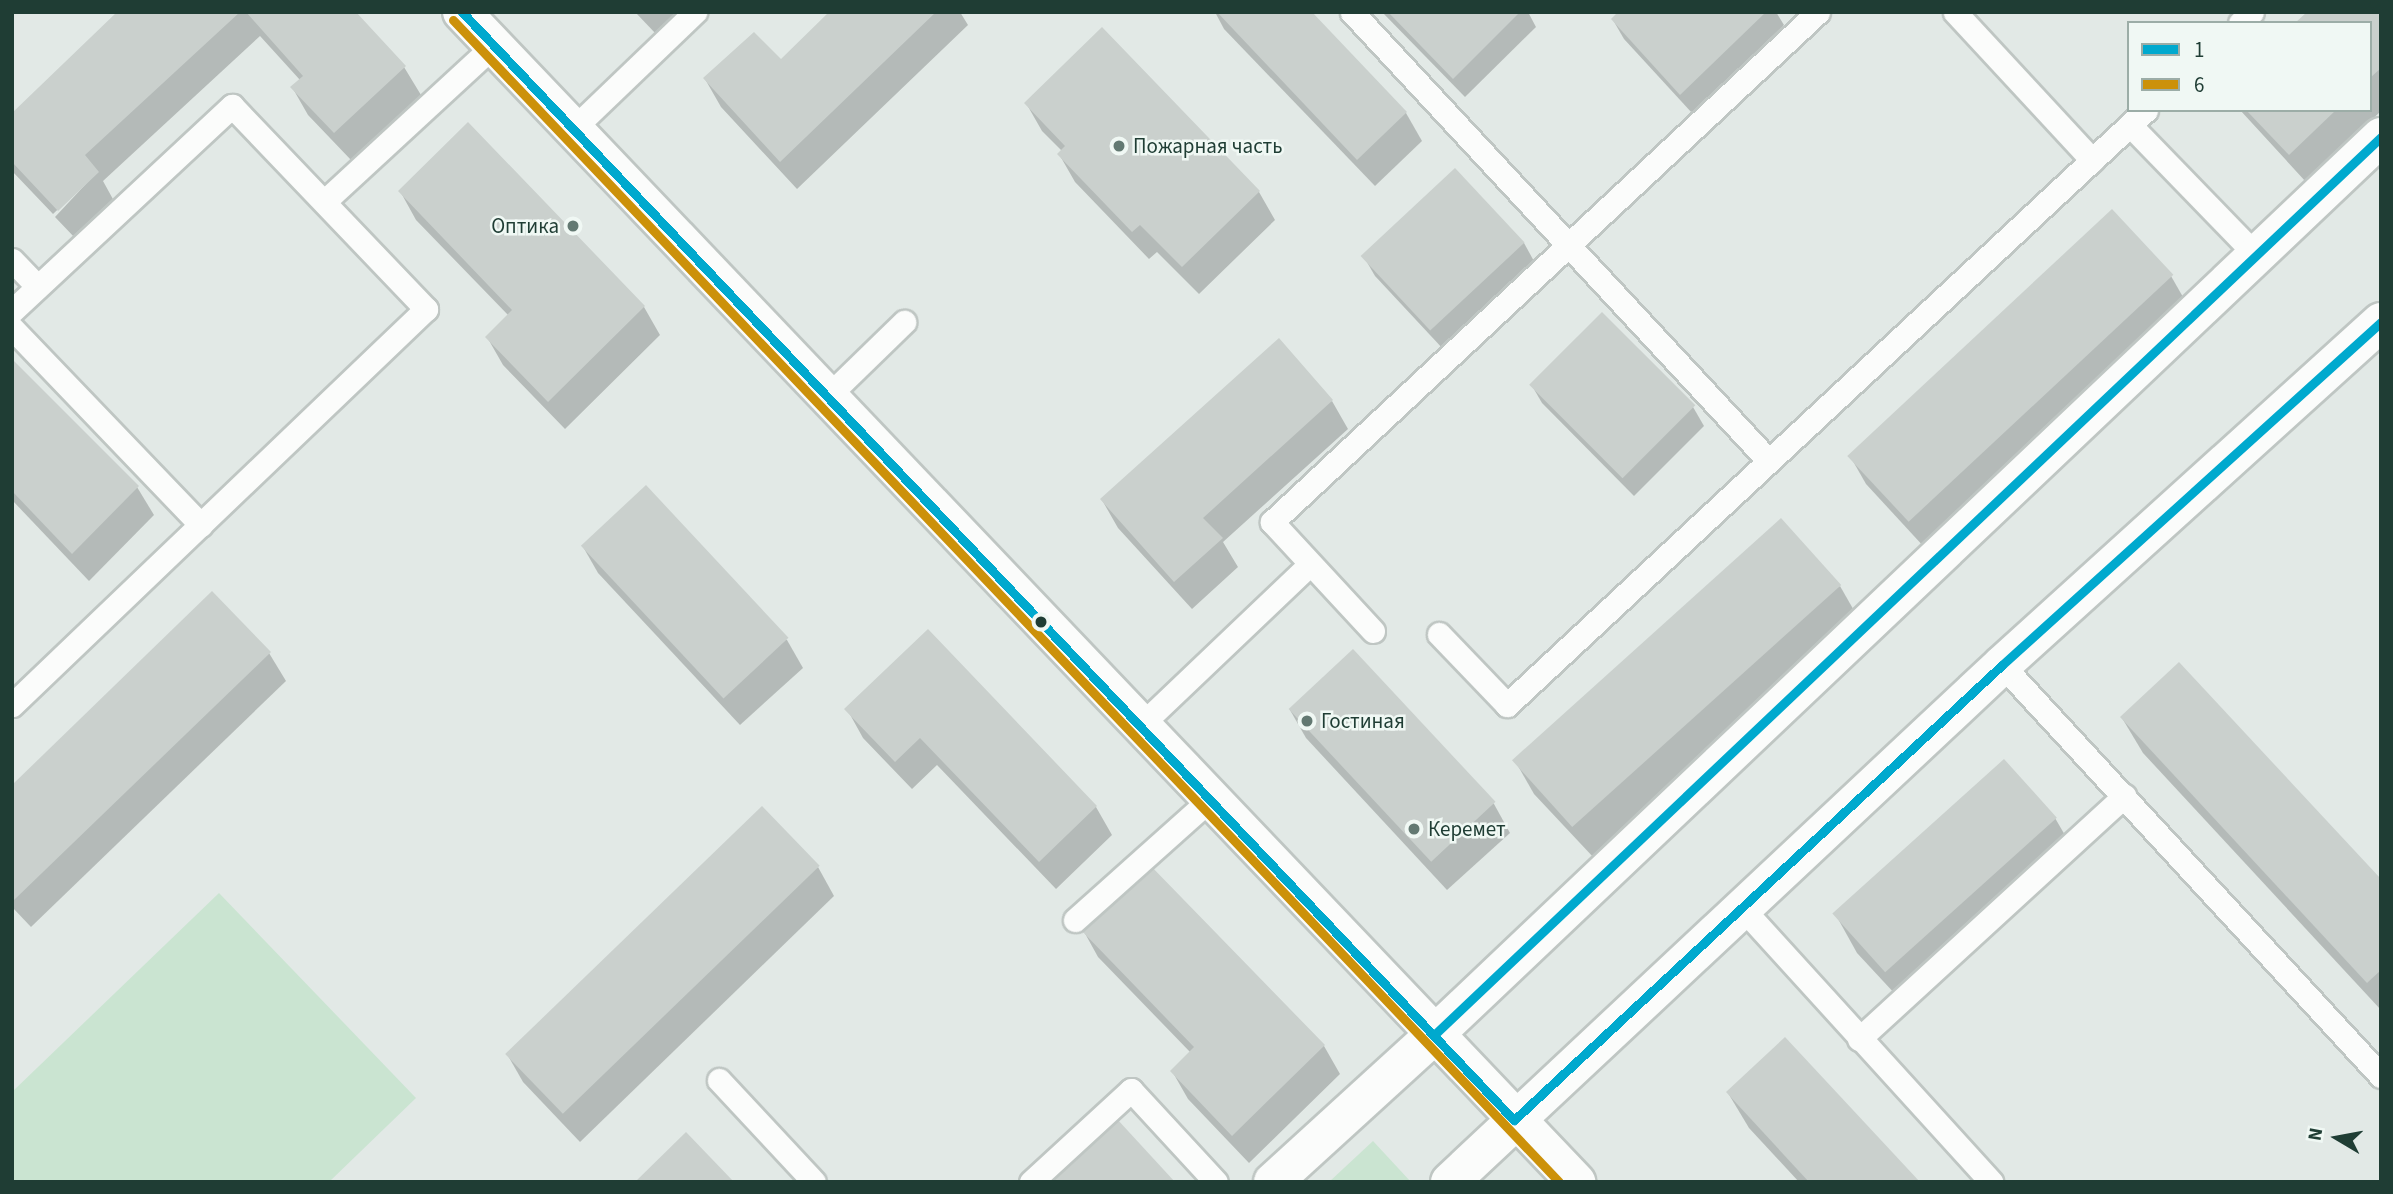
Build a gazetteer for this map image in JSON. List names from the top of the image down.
{
  "places": [
    "Пожарная часть",
    "Оптика",
    "Гостиная",
    "Керемет"
  ],
  "lines": ["transit line 1", "transit line 6"],
  "legend": ["1", "6"],
  "north": "left"
}
